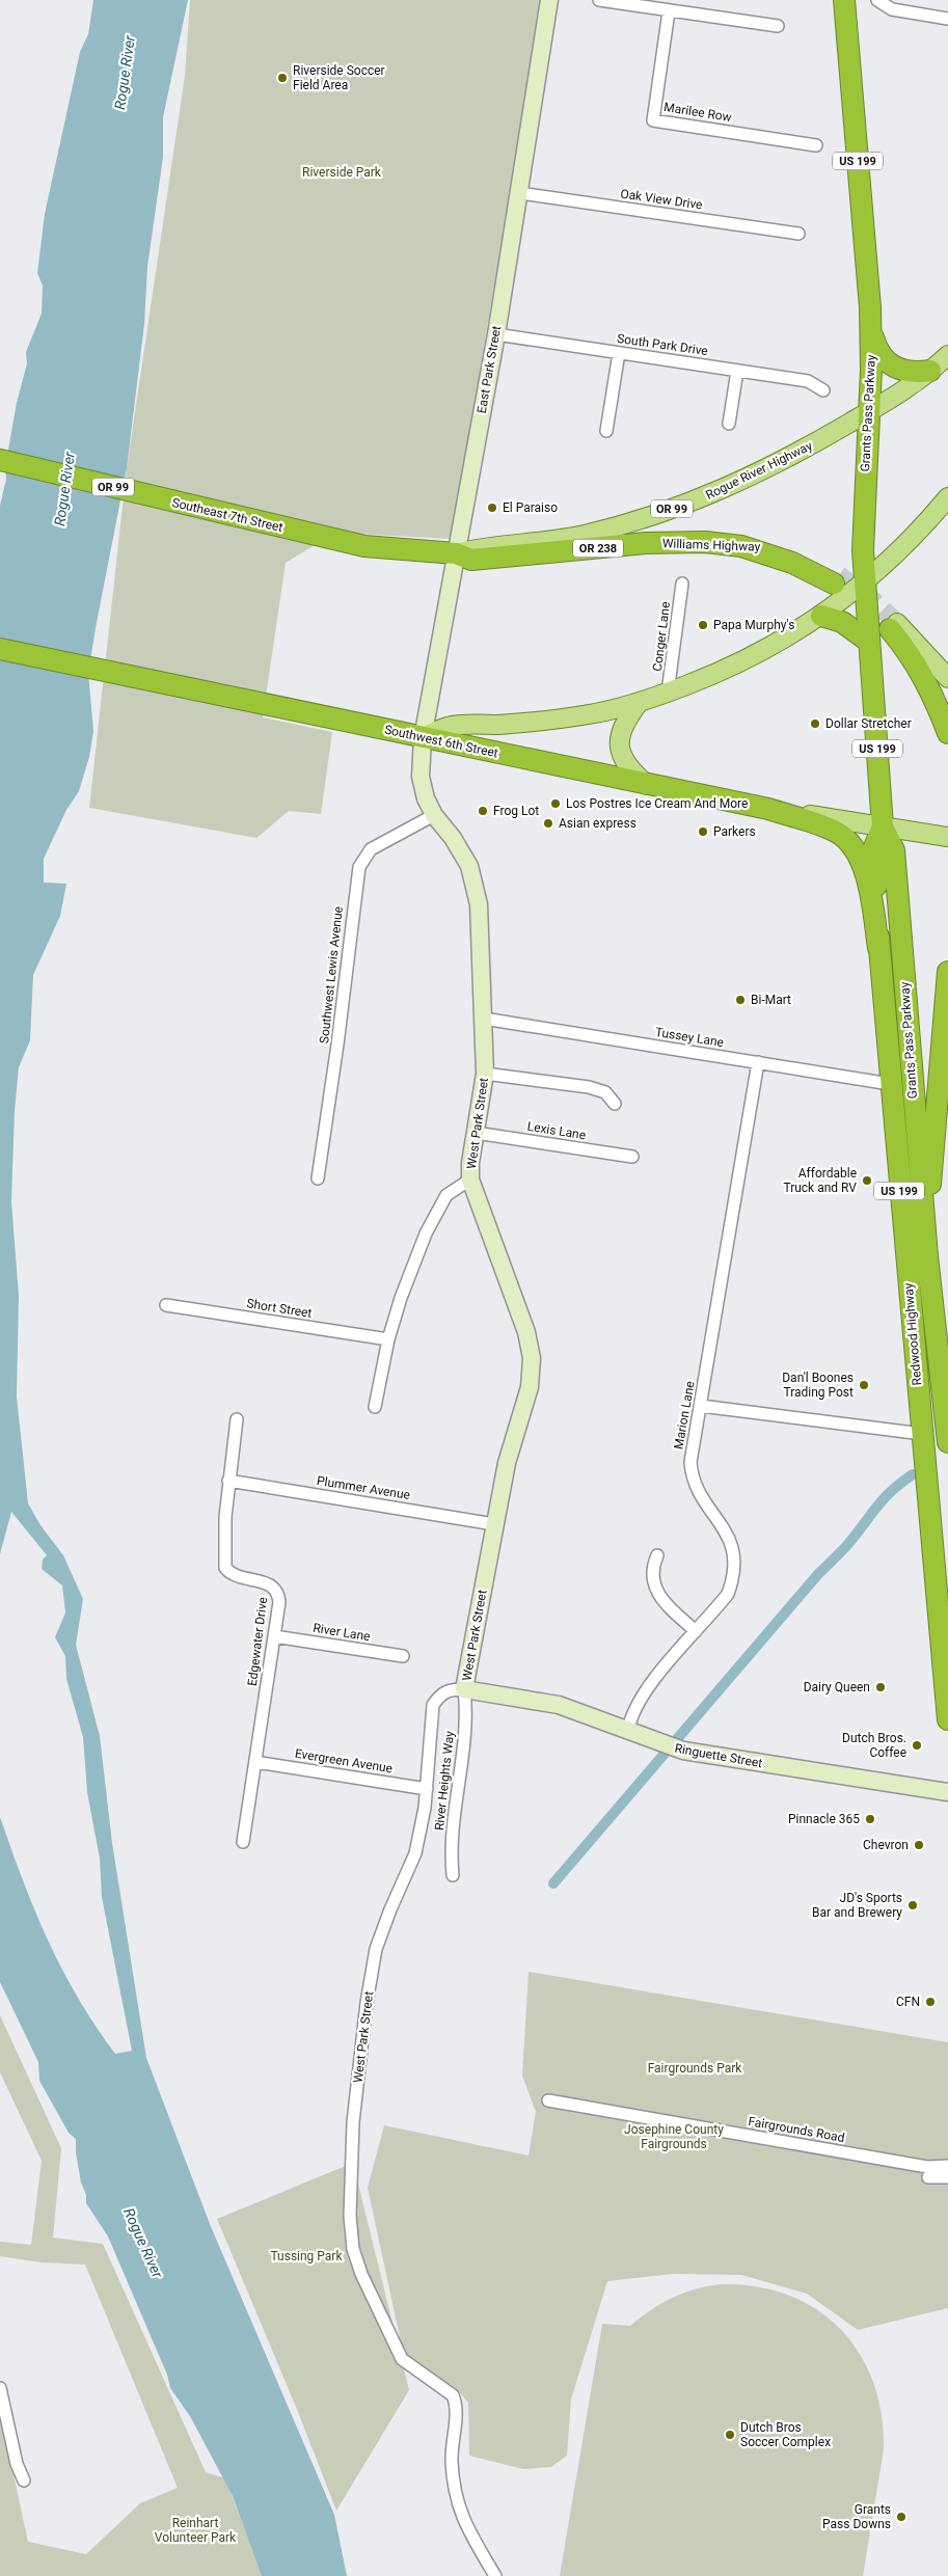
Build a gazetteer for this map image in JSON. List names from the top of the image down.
{
  "streets": {
    "highway": [
      "US 199",
      "Grants Pass Parkway",
      "OR 99",
      "Southeast 7th Street",
      "Williams Highway",
      "OR 238",
      "Southwest 6th Street",
      "Redwood Highway"
    ],
    "main road": ["Rogue River Highway"],
    "street": [
      "Marilee Row",
      "Oak View Drive",
      "South Park Drive",
      "East Park Street",
      "Conger Lane",
      "Southwest Lewis Avenue",
      "Tussey Lane",
      "West Park Street",
      "Lexis Lane",
      "Short Street",
      "Marion Lane",
      "Plummer Avenue",
      "River Lane",
      "Edgewater Drive",
      "Ringuette Street",
      "Evergreen Avenue",
      "River Heights Way",
      "Fairgrounds Road"
    ]
  },
  "crossings": [
    ["Oak View Drive", "East Park Street"],
    ["South Park Drive", "East Park Street"],
    ["East Park Street", "Rogue River Highway"],
    ["East Park Street", "Southeast 7th Street"],
    ["East Park Street", "Williams Highway"],
    ["East Park Street", "Southwest 6th Street"],
    ["East Park Street", "West Park Street"],
    ["Grants Pass Parkway", "Rogue River Highway"],
    ["Grants Pass Parkway", "Southwest 6th Street"],
    ["Grants Pass Parkway", "Redwood Highway"],
    ["Rogue River Highway", "Southeast 7th Street"],
    ["Rogue River Highway", "Williams Highway"],
    ["Southeast 7th Street", "Williams Highway"],
    ["Southwest 6th Street", "West Park Street"],
    ["Southwest Lewis Avenue", "West Park Street"],
    ["Tussey Lane", "West Park Street"],
    ["Tussey Lane", "Redwood Highway"],
    ["Tussey Lane", "Marion Lane"],
    ["West Park Street", "Lexis Lane"],
    ["West Park Street", "Plummer Avenue"],
    ["West Park Street", "Ringuette Street"],
    ["West Park Street", "Evergreen Avenue"],
    ["West Park Street", "River Heights Way"],
    ["Marion Lane", "Ringuette Street"],
    ["Plummer Avenue", "Edgewater Drive"],
    ["River Lane", "Edgewater Drive"],
    ["Edgewater Drive", "Evergreen Avenue"],
    ["Ringuette Street", "River Heights Way"]
  ],
  "water": ["Rogue River"],
  "parks": [
    "Riverside Park",
    "Fairgrounds Park",
    "Josephine County Fairgrounds",
    "Tussing Park",
    "Reinhart Volunteer Park"
  ],
  "places": [
    "Riverside Soccer Field Area",
    "El Paraiso",
    "Papa Murphy's",
    "Dollar Stretcher",
    "Los Postres Ice Cream And More",
    "Frog Lot",
    "Asian express",
    "Parkers",
    "Bi-Mart",
    "Affordable Truck and RV",
    "Dan'l Boones Trading Post",
    "Dairy Queen",
    "Dutch Bros. Coffee",
    "Pinnacle 365",
    "Chevron",
    "JD's Sports Bar and Brewery",
    "CFN",
    "Dutch Bros Soccer Complex",
    "Grants Pass Downs"
  ]
}
